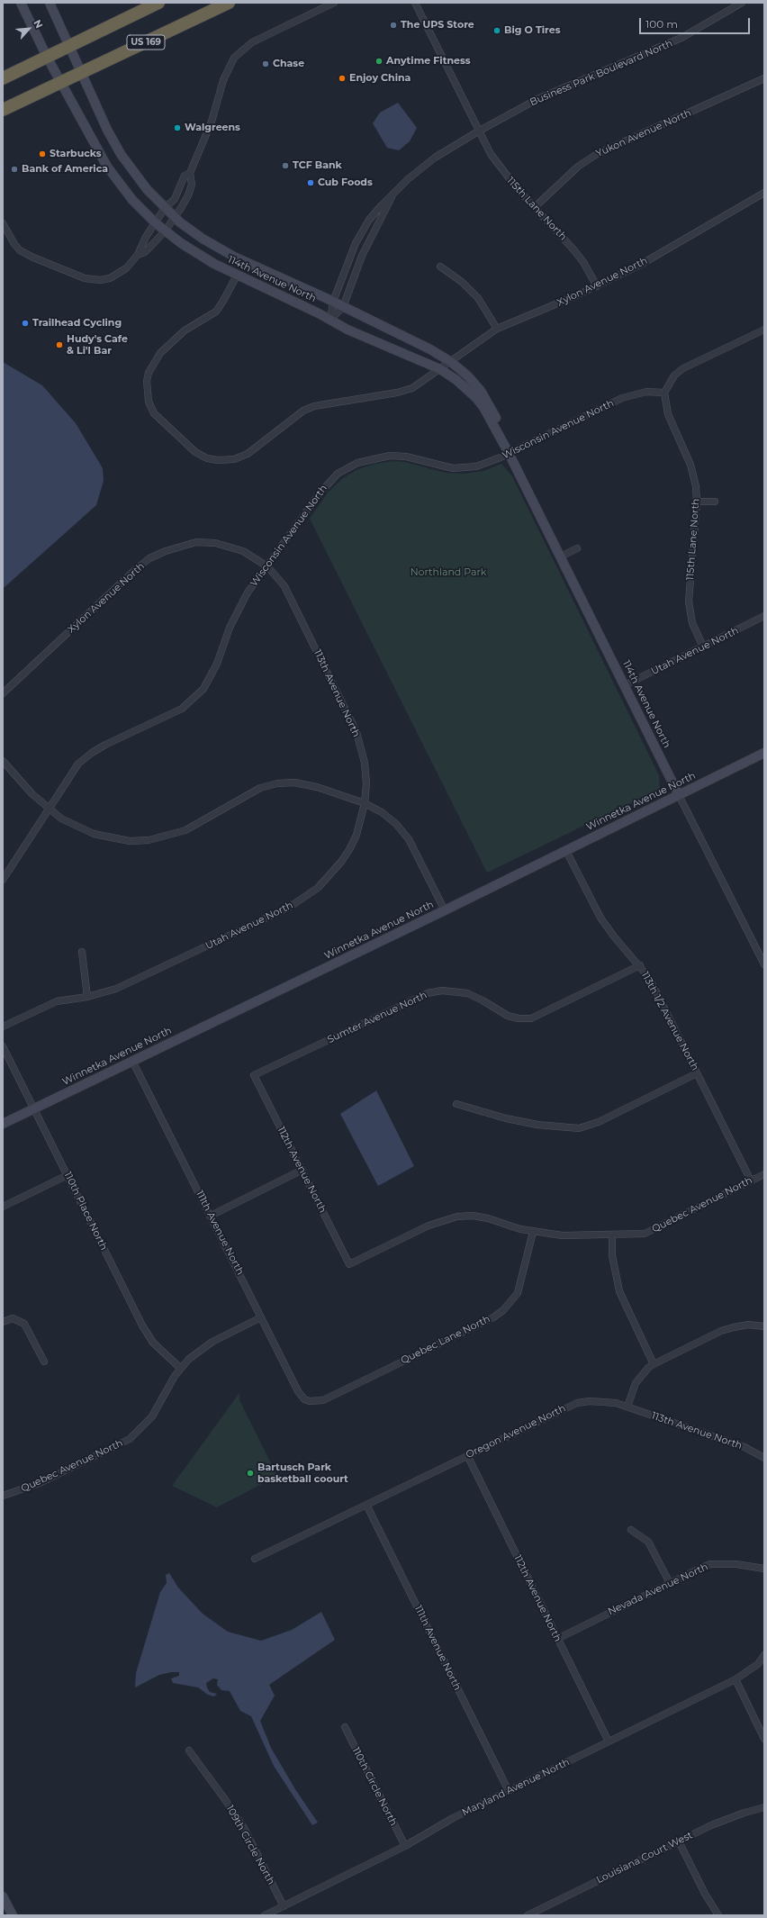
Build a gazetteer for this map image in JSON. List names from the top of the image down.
{
  "streets": {
    "highway": ["US 169"],
    "street": [
      "Business Park Boulevard North",
      "Yukon Avenue North",
      "115th Lane North",
      "114th Avenue North",
      "Xylon Avenue North",
      "Wisconsin Avenue North",
      "Utah Avenue North",
      "113th Avenue North",
      "Winnetka Avenue North",
      "Sumter Avenue North",
      "113th 1/2 Avenue North",
      "112th Avenue North",
      "Quebec Avenue North",
      "110th Place North",
      "111th Avenue North",
      "Quebec Lane North",
      "Oregon Avenue North",
      "Nevada Avenue North",
      "110th Circle North",
      "Maryland Avenue North",
      "109th Circle North",
      "Louisiana Court West"
    ]
  },
  "crossings": [
    ["US 169", "114th Avenue North"],
    ["Business Park Boulevard North", "115th Lane North"],
    ["Business Park Boulevard North", "114th Avenue North"],
    ["Yukon Avenue North", "115th Lane North"],
    ["115th Lane North", "Xylon Avenue North"],
    ["115th Lane North", "Wisconsin Avenue North"],
    ["115th Lane North", "Utah Avenue North"],
    ["114th Avenue North", "Xylon Avenue North"],
    ["114th Avenue North", "Wisconsin Avenue North"],
    ["114th Avenue North", "Utah Avenue North"],
    ["114th Avenue North", "Winnetka Avenue North"],
    ["Xylon Avenue North", "Wisconsin Avenue North"],
    ["Xylon Avenue North", "113th Avenue North"],
    ["Wisconsin Avenue North", "113th Avenue North"],
    ["Utah Avenue North", "113th Avenue North"],
    ["113th Avenue North", "Oregon Avenue North"],
    ["Winnetka Avenue North", "113th 1/2 Avenue North"],
    ["Winnetka Avenue North", "110th Place North"],
    ["Winnetka Avenue North", "111th Avenue North"],
    ["Sumter Avenue North", "113th 1/2 Avenue North"],
    ["Sumter Avenue North", "112th Avenue North"],
    ["113th 1/2 Avenue North", "Quebec Avenue North"],
    ["112th Avenue North", "Quebec Avenue North"],
    ["112th Avenue North", "Oregon Avenue North"],
    ["112th Avenue North", "Nevada Avenue North"],
    ["112th Avenue North", "Maryland Avenue North"],
    ["Quebec Avenue North", "110th Place North"],
    ["Quebec Avenue North", "111th Avenue North"],
    ["Quebec Avenue North", "Quebec Lane North"],
    ["111th Avenue North", "Quebec Lane North"],
    ["111th Avenue North", "Oregon Avenue North"],
    ["111th Avenue North", "Maryland Avenue North"],
    ["110th Circle North", "Maryland Avenue North"],
    ["Maryland Avenue North", "109th Circle North"]
  ],
  "parks": ["Northland Park"],
  "places": [
    "The UPS Store",
    "Big O Tires",
    "Anytime Fitness",
    "Chase",
    "Enjoy China",
    "Walgreens",
    "Starbucks",
    "TCF Bank",
    "Bank of America",
    "Cub Foods",
    "Trailhead Cycling",
    "Hudy's Cafe & Li'l Bar",
    "Bartusch Park basketball coourt"
  ],
  "scale_bar": "100 m",
  "north": "top right"
}
